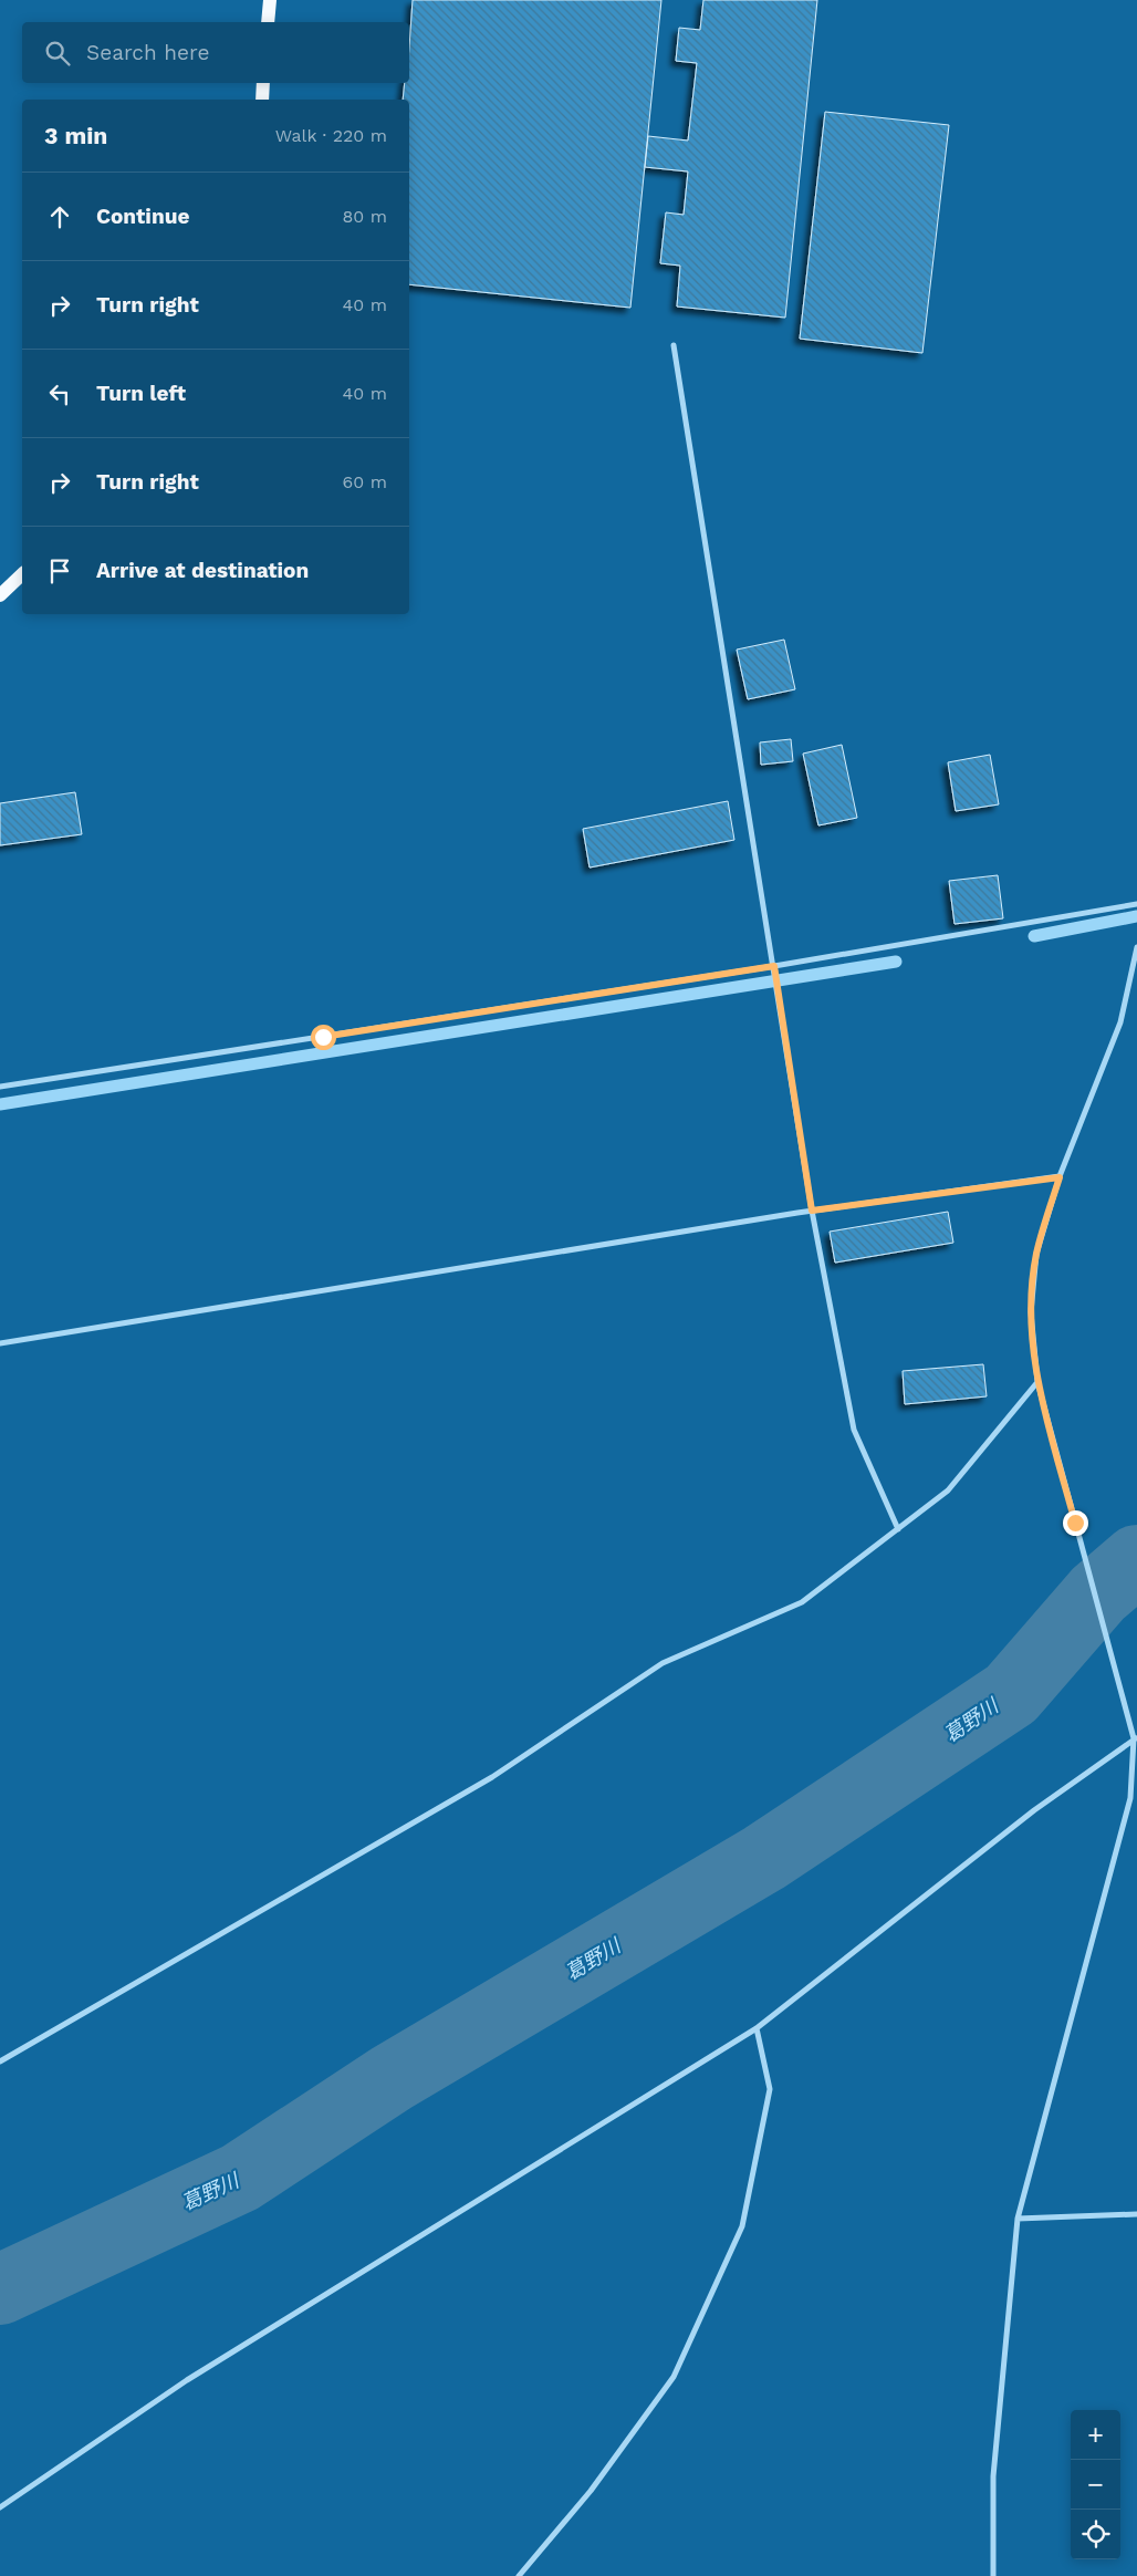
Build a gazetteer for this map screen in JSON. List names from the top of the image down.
{
  "water": ["葛野川"],
  "page": {
    "search": "Search here",
    "heading": ["3 min", "Walk · 220 m"],
    "list": [
      ["Continue", "80 m"],
      ["Turn right", "40 m"],
      ["Turn left", "40 m"],
      ["Turn right", "60 m"],
      "Arrive at destination"
    ],
    "map_buttons": ["+", "−"]
  }
}
